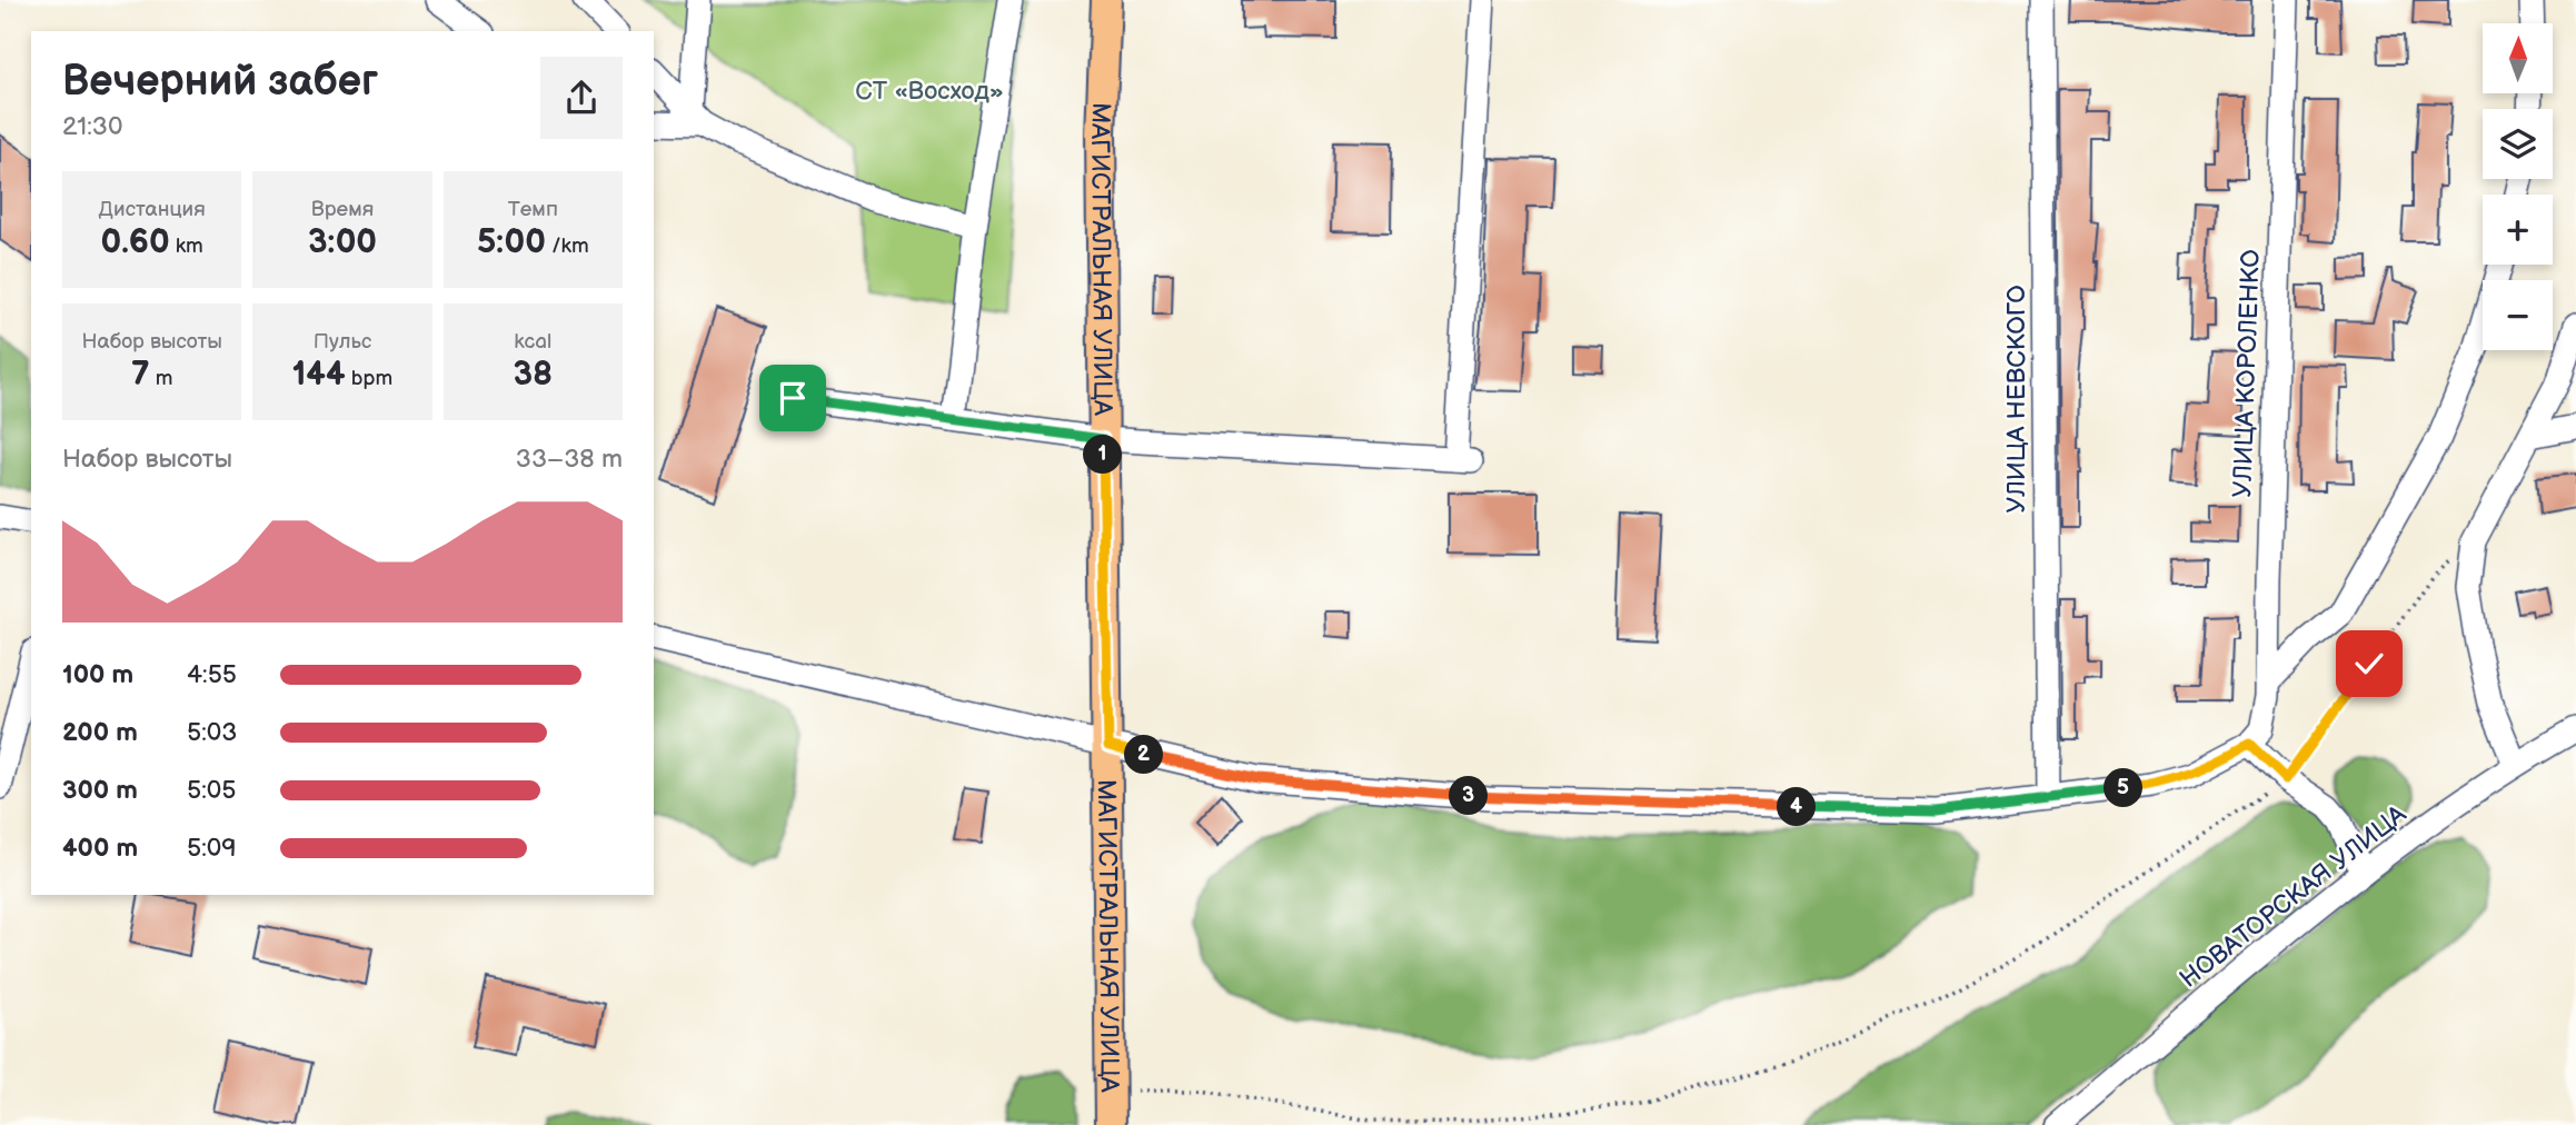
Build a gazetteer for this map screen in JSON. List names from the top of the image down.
{
  "streets": {
    "main road": ["МАГИСТРАЛЬНАЯ УЛИЦА"],
    "street": ["УЛИЦА КОРОЛЕНКО", "УЛИЦА НЕВСКОГО", "НОВАТОРСКАЯ УЛИЦА"]
  },
  "parks": ["СТ «Восход»"],
  "north": "top",
  "page": {
    "map_buttons": ["+", "−"],
    "heading": ["Вечерний забег", "21:30"],
    "stats": [
      ["Дистанция", "0.60 km"],
      ["Время", "3:00"],
      ["Темп", "5:00 /km"],
      ["Набор высоты", "7 m"],
      ["Пульс", "144 bpm"],
      ["kcal", "38"]
    ],
    "chart": ["Набор высоты", "33–38 m"],
    "pins": [
      "1",
      "2",
      "5",
      "3",
      "4"
    ],
    "list": [
      {
        "name": "100 m",
        "note": "4:55"
      },
      {
        "name": "200 m",
        "note": "5:03"
      },
      {
        "name": "300 m",
        "note": "5:05"
      },
      {
        "name": "400 m",
        "note": "5:09"
      }
    ]
  }
}
